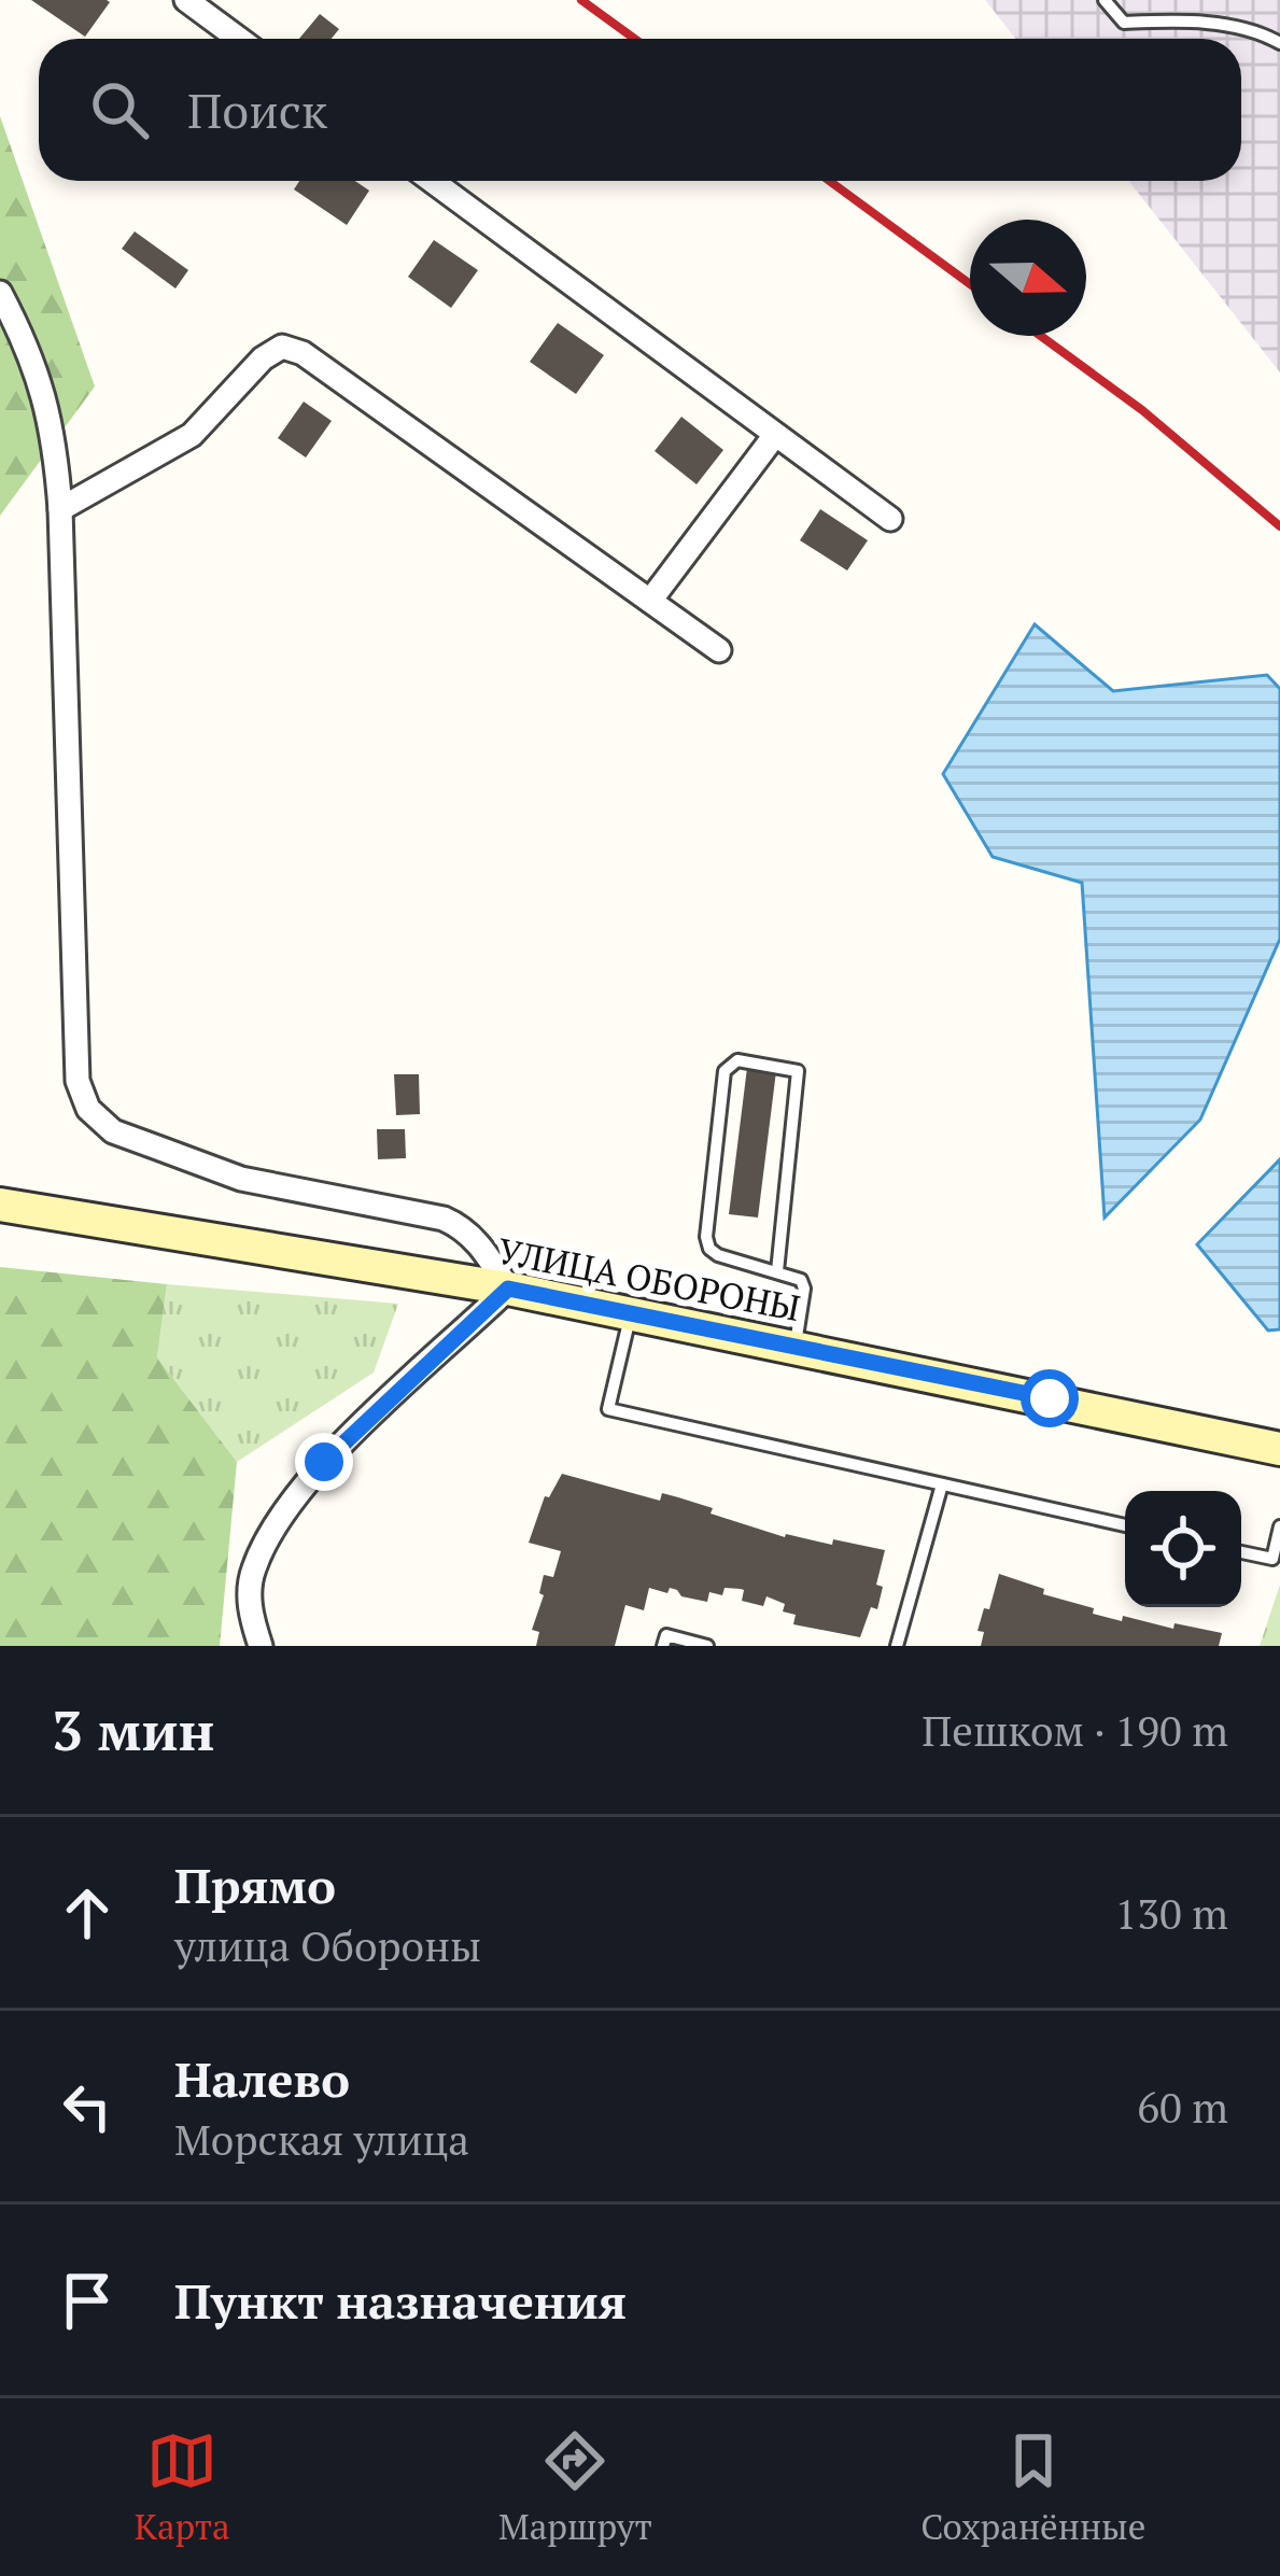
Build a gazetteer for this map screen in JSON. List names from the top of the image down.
{
  "streets": {
    "main road": ["УЛИЦА ОБОРОНЫ"]
  },
  "north": "right",
  "page": {
    "search": "Поиск",
    "heading": ["3 мин", "Пешком · 190 m"],
    "list": [
      ["Прямо", "улица Обороны", "130 m"],
      ["Налево", "Морская улица", "60 m"],
      "Пункт назначения"
    ],
    "nav": ["Карта", "Маршрут", "Сохранённые"]
  }
}
